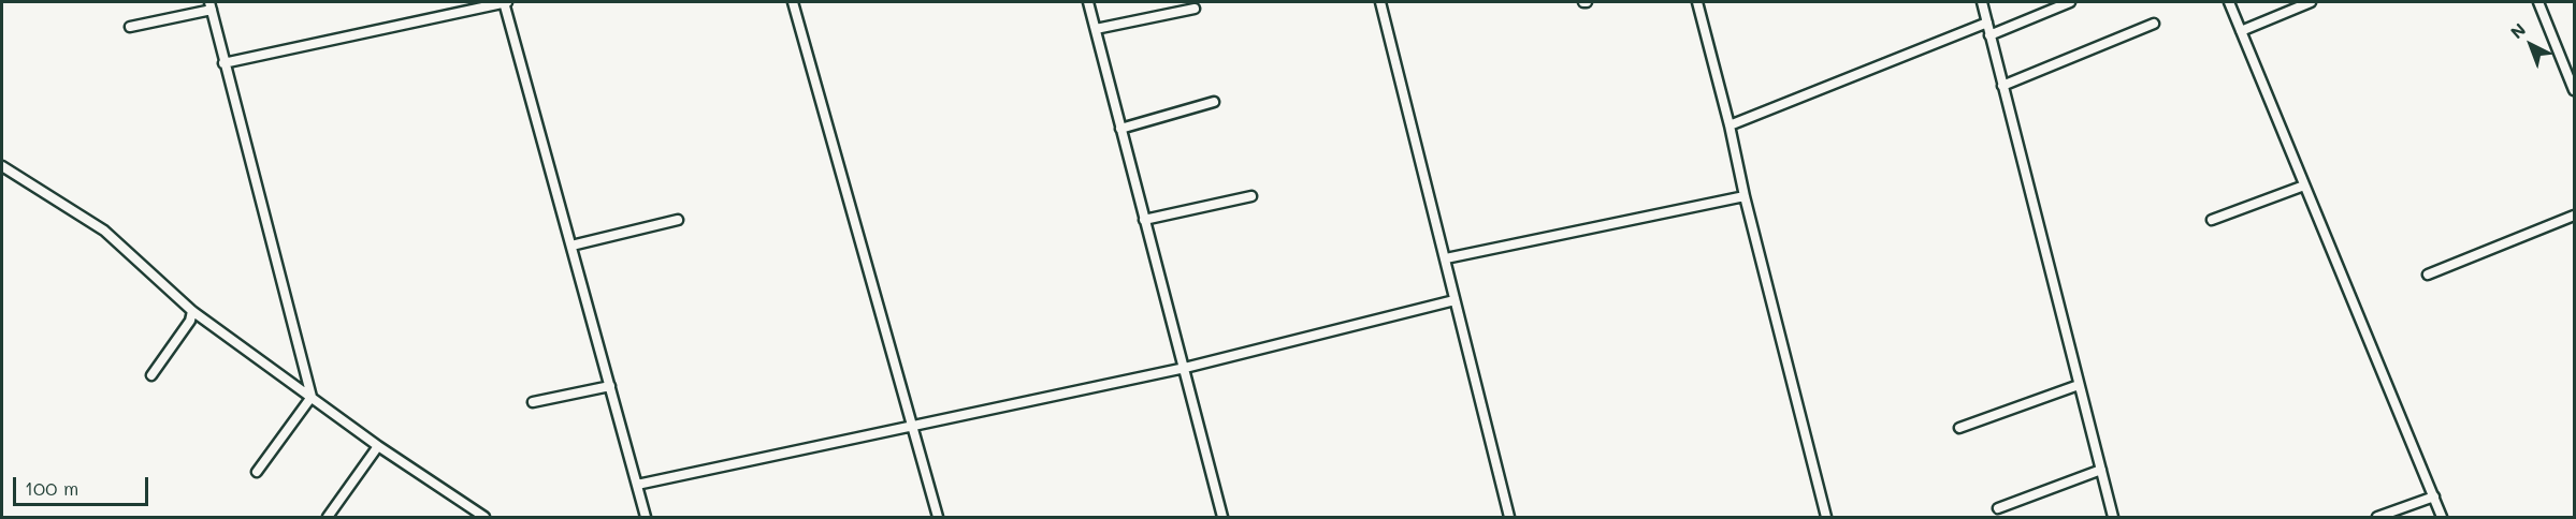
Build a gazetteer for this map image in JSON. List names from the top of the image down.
{
  "scale_bar": "100 m",
  "north": "top left"
}
